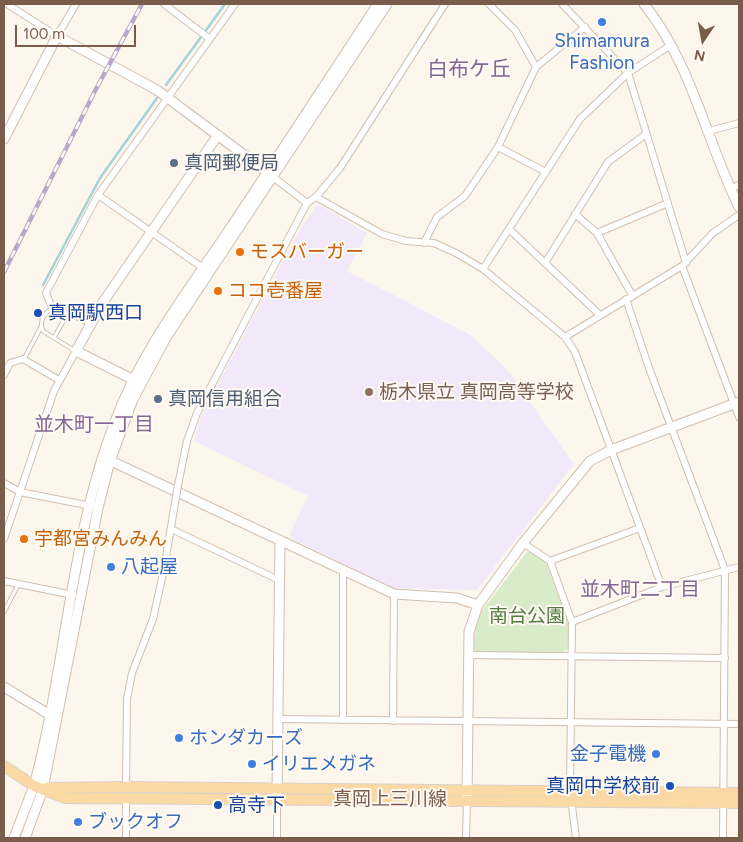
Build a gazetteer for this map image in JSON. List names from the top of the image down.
{
  "streets": {
    "main road": ["真岡上三川線"]
  },
  "districts": ["白布ケ丘", "並木町一丁目", "並木町二丁目"],
  "parks": ["南台公園"],
  "places": [
    "Shimamura Fashion",
    "真岡郵便局",
    "モスバーガー",
    "ココ壱番屋",
    "真岡駅西口",
    "栃木県立 真岡高等学校",
    "真岡信用組合",
    "宇都宮みんみん",
    "八起屋",
    "ホンダカーズ",
    "金子電機",
    "イリエメガネ",
    "真岡中学校前",
    "高寺下",
    "ブックオフ"
  ],
  "scale_bar": "100 m",
  "north": "bottom"
}
